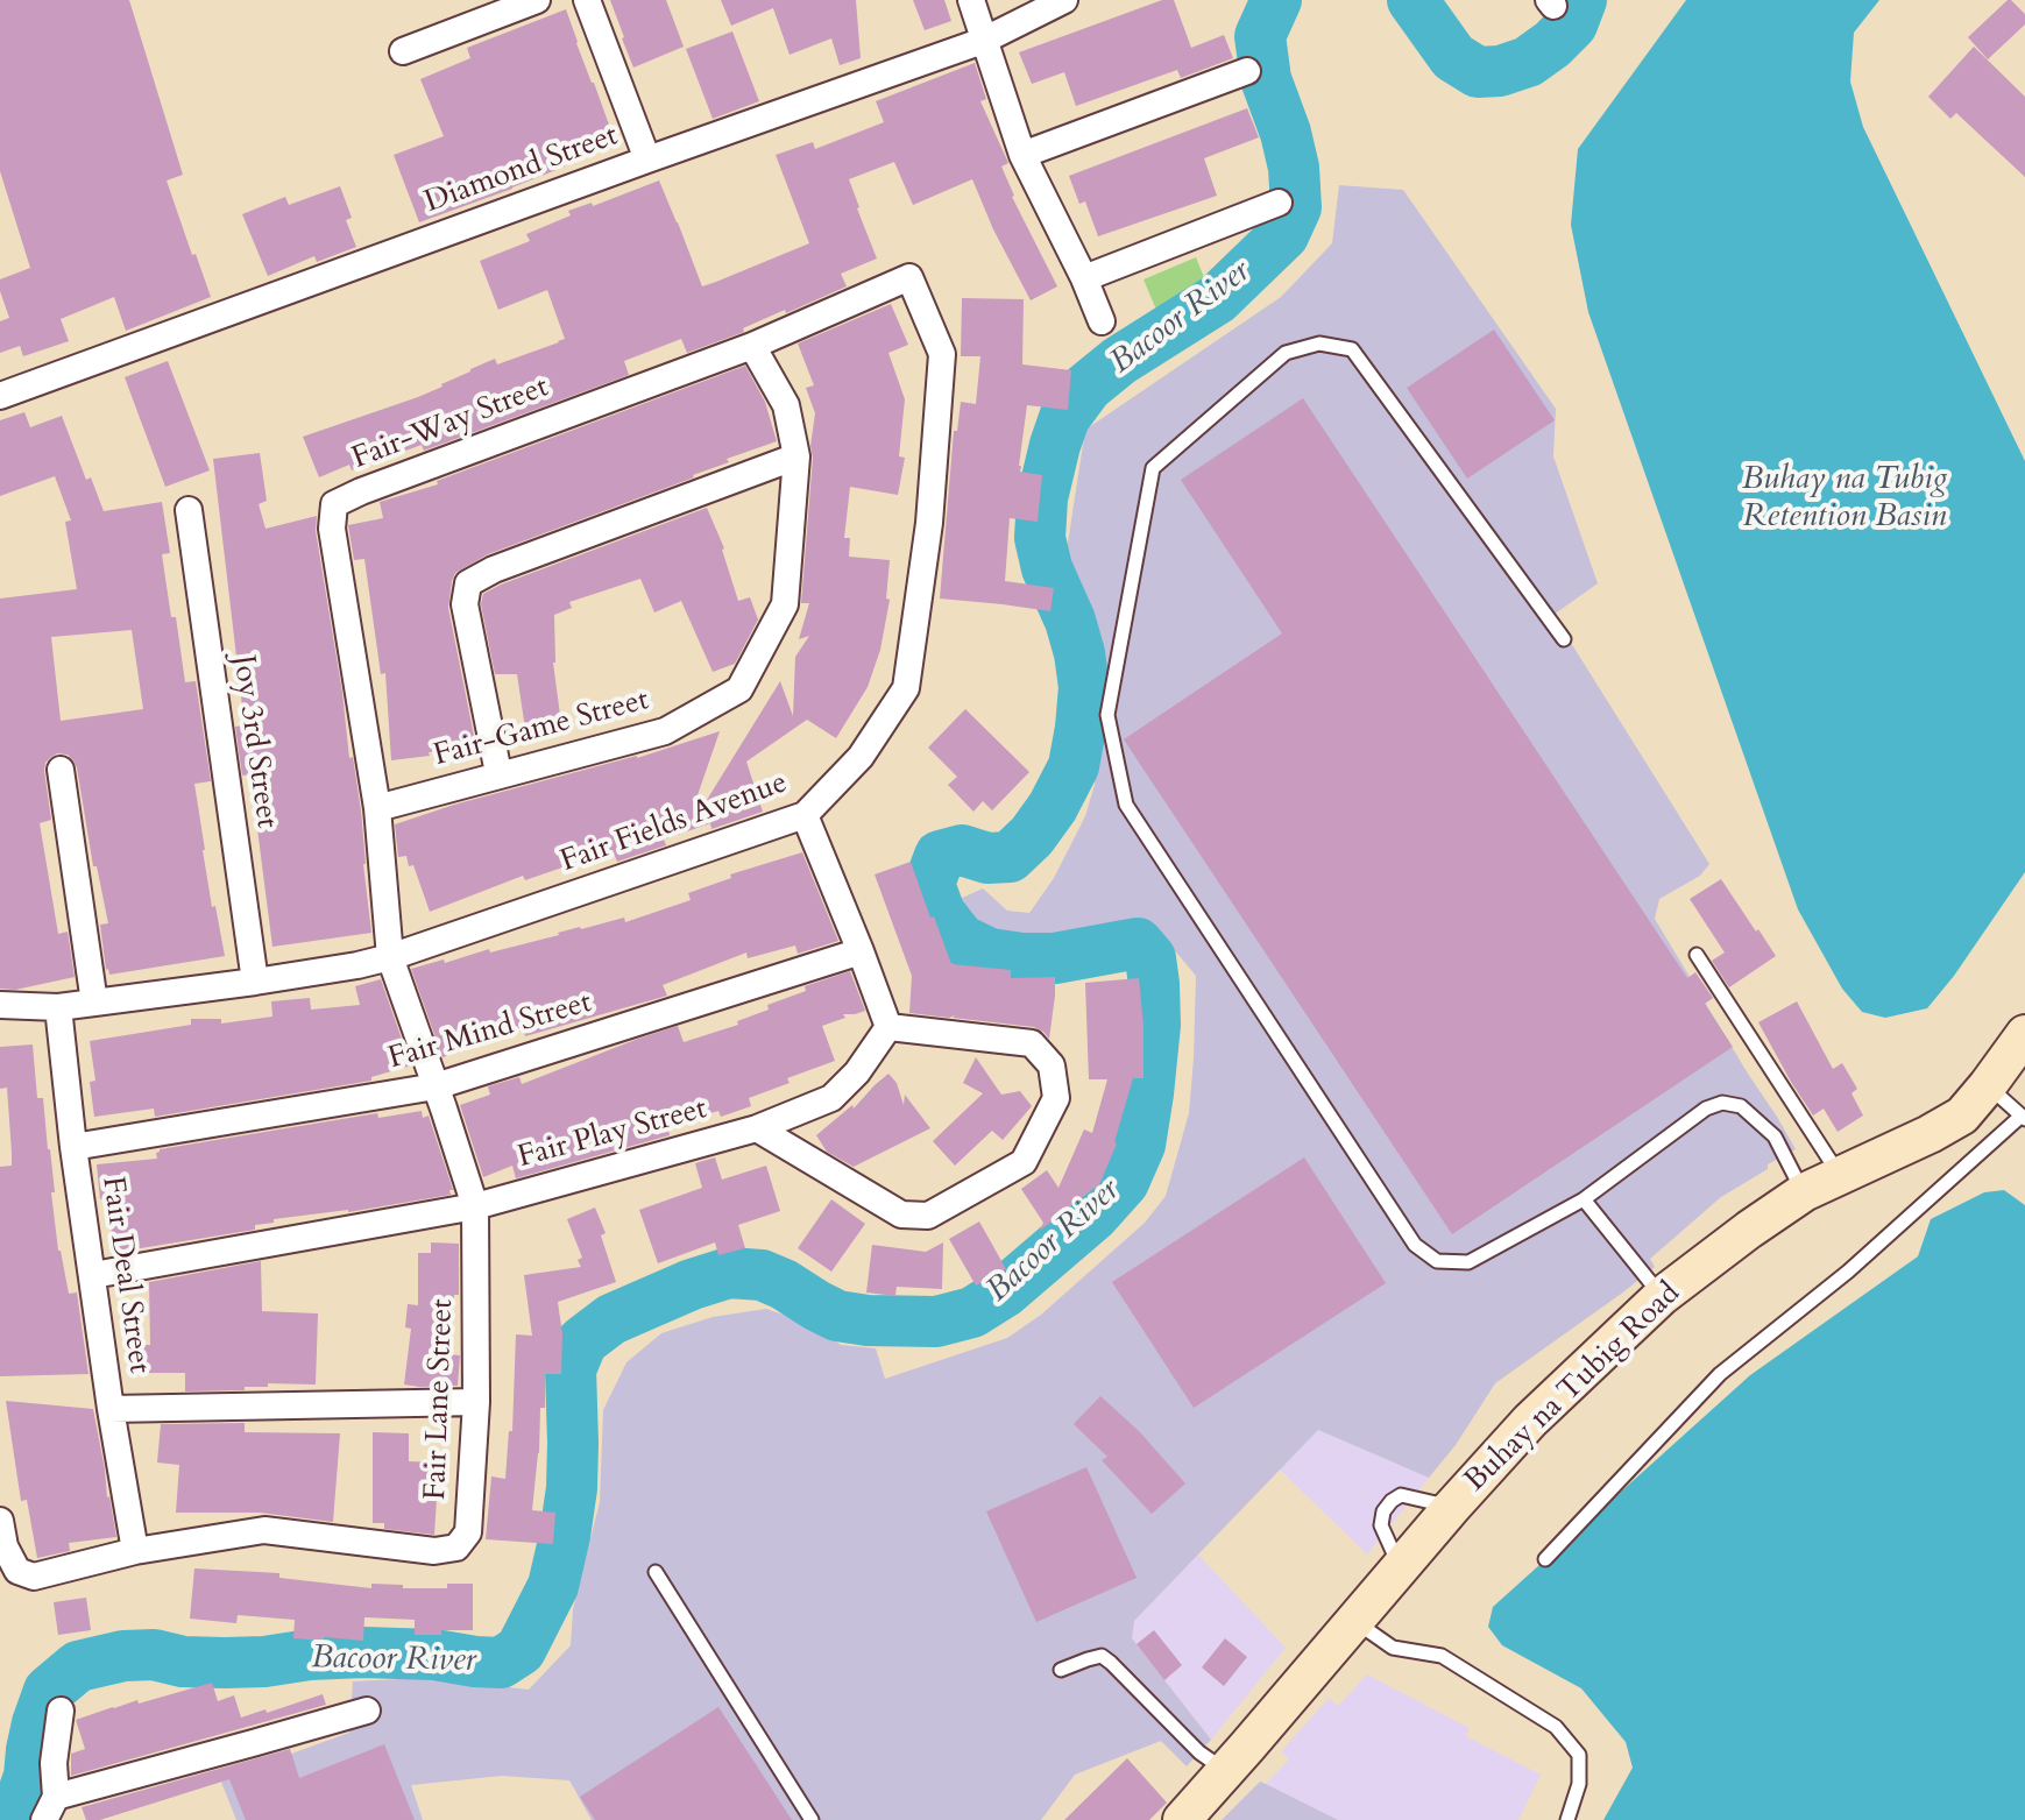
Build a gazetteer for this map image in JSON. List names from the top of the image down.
{
  "streets": {
    "main road": ["Buhay na Tubig Road"],
    "street": [
      "Diamond Street",
      "Fair-Way Street",
      "Fair-Game Street",
      "Joy 3rd Street",
      "Fair Fields Avenue",
      "Fair Mind Street",
      "Fair Play Street",
      "Fair Deal Street",
      "Fair Lane Street"
    ]
  },
  "crossings": [
    ["Fair-Way Street", "Fair-Game Street"],
    ["Fair-Way Street", "Fair Fields Avenue"],
    ["Fair-Way Street", "Fair Mind Street"],
    ["Fair-Way Street", "Fair Lane Street"],
    ["Joy 3rd Street", "Fair Fields Avenue"],
    ["Fair Fields Avenue", "Fair Deal Street"],
    ["Fair Mind Street", "Fair Deal Street"],
    ["Fair Mind Street", "Fair Lane Street"],
    ["Fair Play Street", "Fair Deal Street"],
    ["Fair Play Street", "Fair Lane Street"],
    ["Fair Deal Street", "Fair Lane Street"]
  ],
  "water": ["Bacoor River", "Buhay na Tubig Retention Basin"]
}
